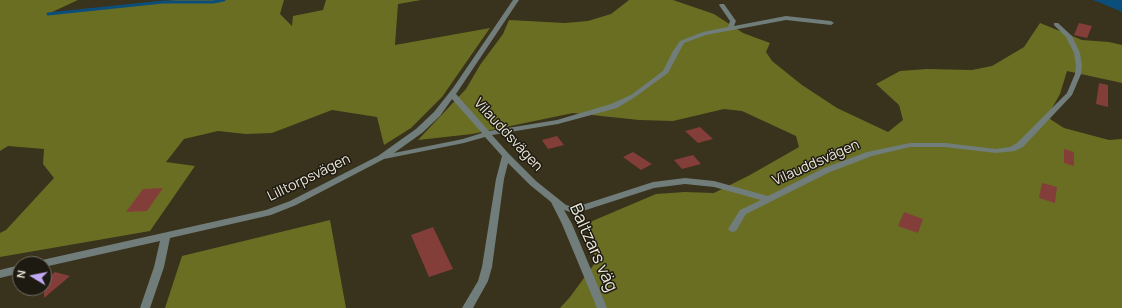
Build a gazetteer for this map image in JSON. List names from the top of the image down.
{
  "streets": {
    "street": ["Vilauddsvägen", "Lilltorpsvägen", "Baltzars väg"]
  },
  "crossings": [
    ["Vilauddsvägen", "Lilltorpsvägen"],
    ["Vilauddsvägen", "Baltzars väg"]
  ],
  "north": "left"
}
